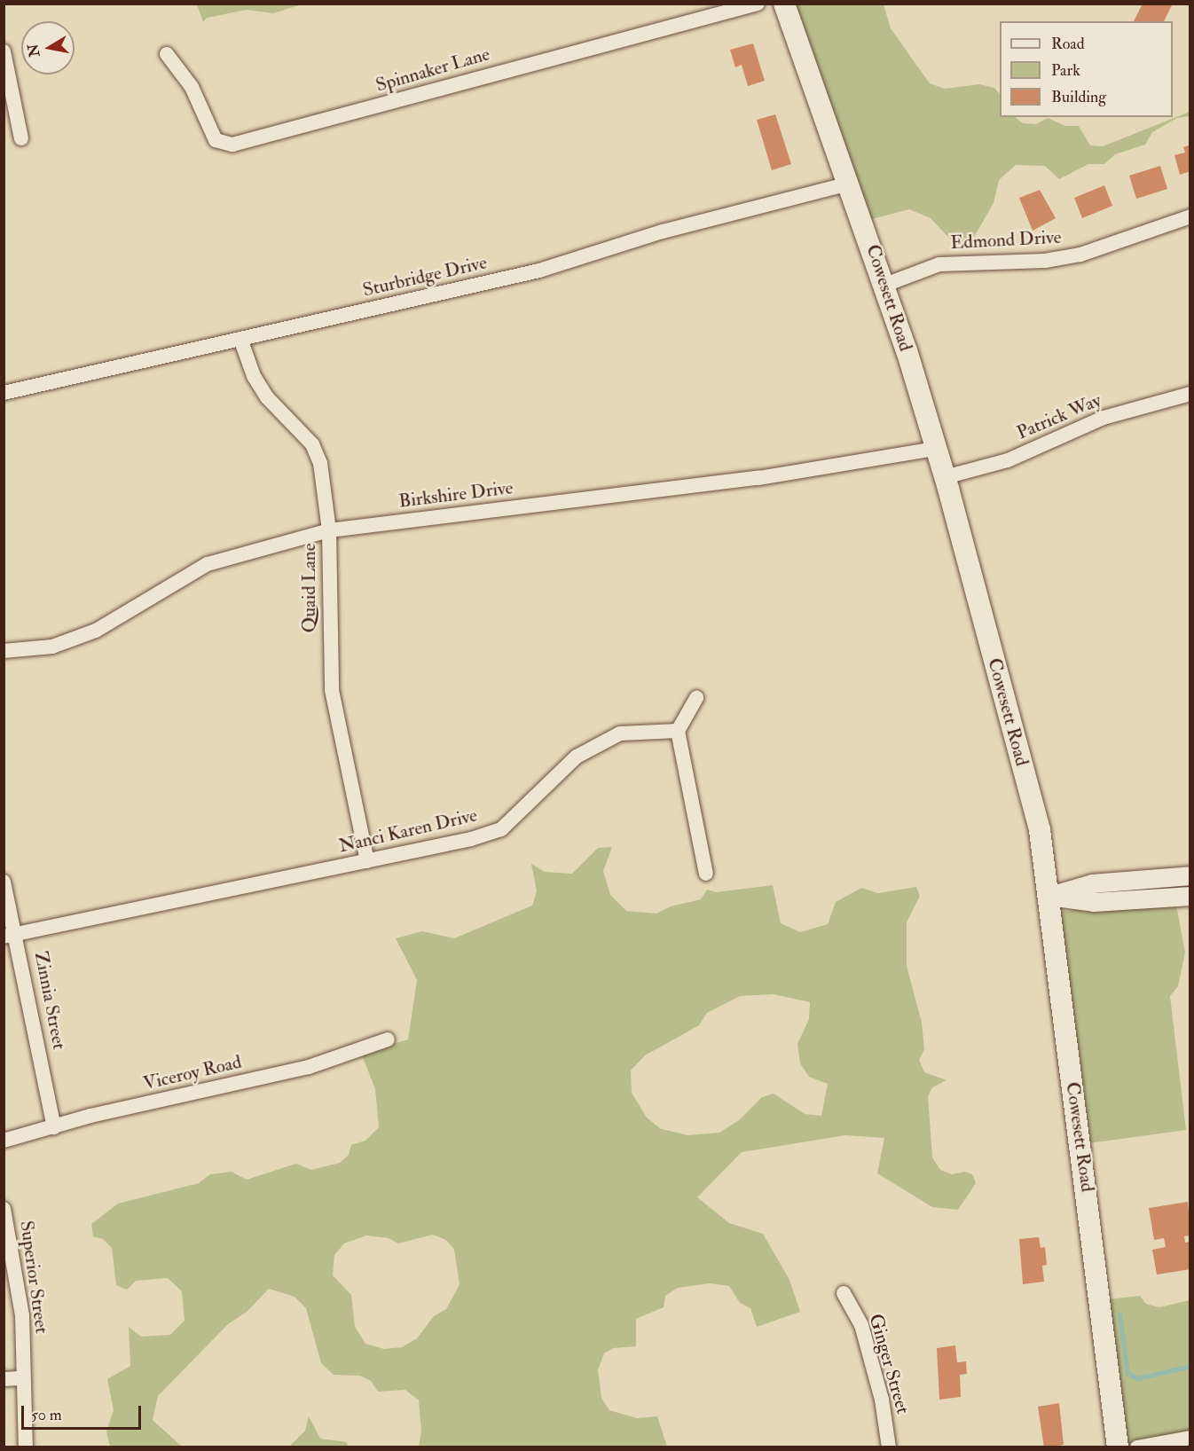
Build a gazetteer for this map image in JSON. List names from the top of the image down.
{
  "streets": {
    "main road": ["Cowesett Road"],
    "street": [
      "Spinnaker Lane",
      "Edmond Drive",
      "Sturbridge Drive",
      "Patrick Way",
      "Birkshire Drive",
      "Quaid Lane",
      "Nanci Karen Drive",
      "Zinnia Street",
      "Viceroy Road",
      "Superior Street",
      "Ginger Street"
    ]
  },
  "crossings": [
    ["Edmond Drive", "Cowesett Road"],
    ["Sturbridge Drive", "Cowesett Road"],
    ["Sturbridge Drive", "Quaid Lane"],
    ["Cowesett Road", "Patrick Way"],
    ["Cowesett Road", "Birkshire Drive"],
    ["Birkshire Drive", "Quaid Lane"],
    ["Quaid Lane", "Nanci Karen Drive"],
    ["Nanci Karen Drive", "Zinnia Street"],
    ["Zinnia Street", "Viceroy Road"]
  ],
  "legend": ["Road", "Park", "Building"],
  "scale_bar": "50 m",
  "north": "left"
}
